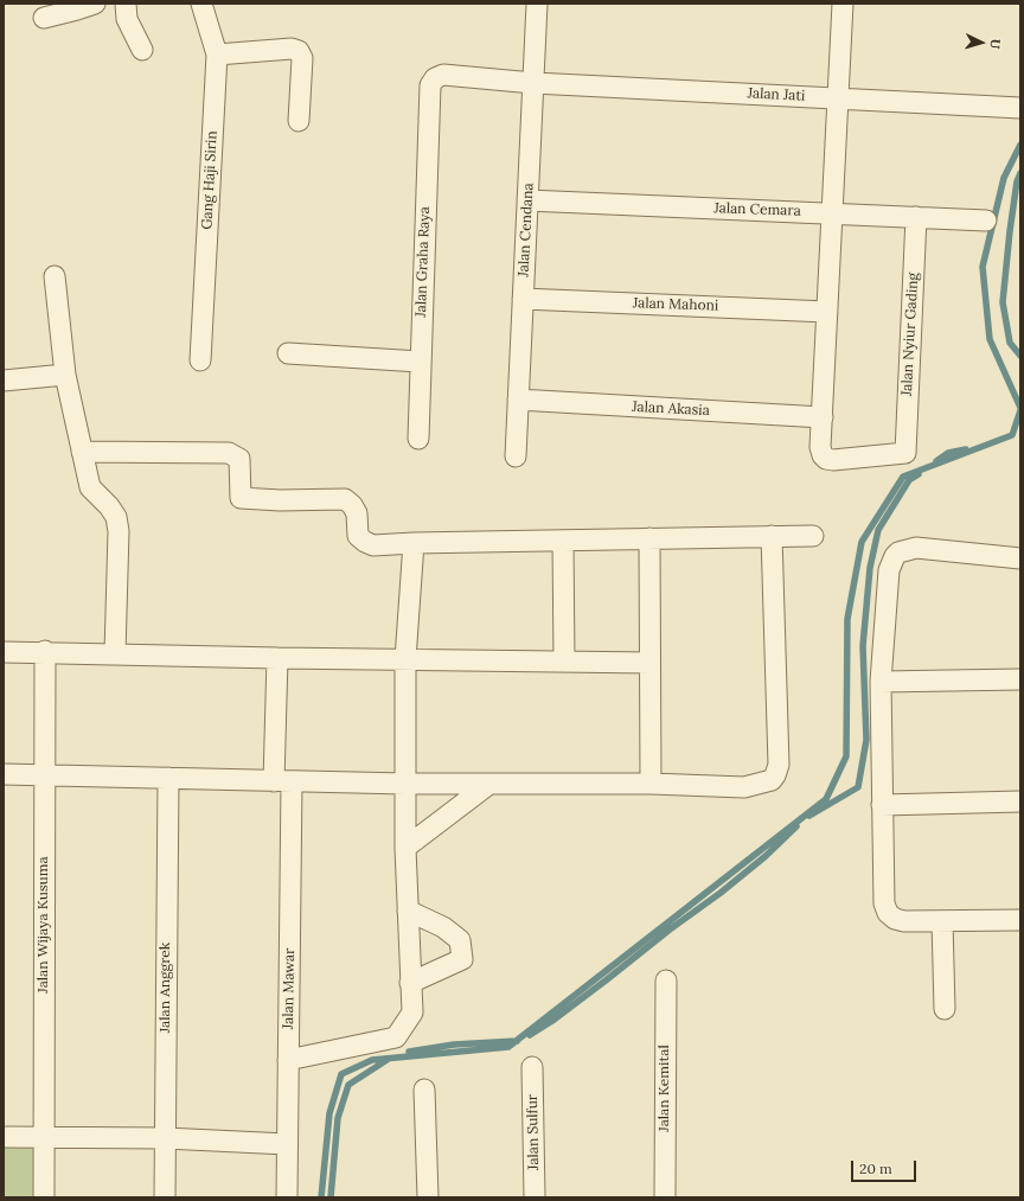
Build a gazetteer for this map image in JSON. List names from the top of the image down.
{
  "streets": {
    "street": [
      "Jalan Jati",
      "Gang Haji Sirin",
      "Jalan Cemara",
      "Jalan Cendana",
      "Jalan Graha Raya",
      "Jalan Mahoni",
      "Jalan Nyiur Gading",
      "Jalan Akasia",
      "Jalan Wijaya Kusuma",
      "Jalan Anggrek",
      "Jalan Mawar",
      "Jalan Kemital",
      "Jalan Sulfur"
    ]
  },
  "crossings": [
    ["Jalan Jati", "Jalan Cendana"],
    ["Jalan Jati", "Jalan Graha Raya"],
    ["Jalan Cemara", "Jalan Cendana"],
    ["Jalan Cemara", "Jalan Nyiur Gading"],
    ["Jalan Cendana", "Jalan Mahoni"],
    ["Jalan Cendana", "Jalan Akasia"],
    ["Jalan Nyiur Gading", "Jalan Akasia"]
  ],
  "scale_bar": "20 m",
  "north": "right"
}
